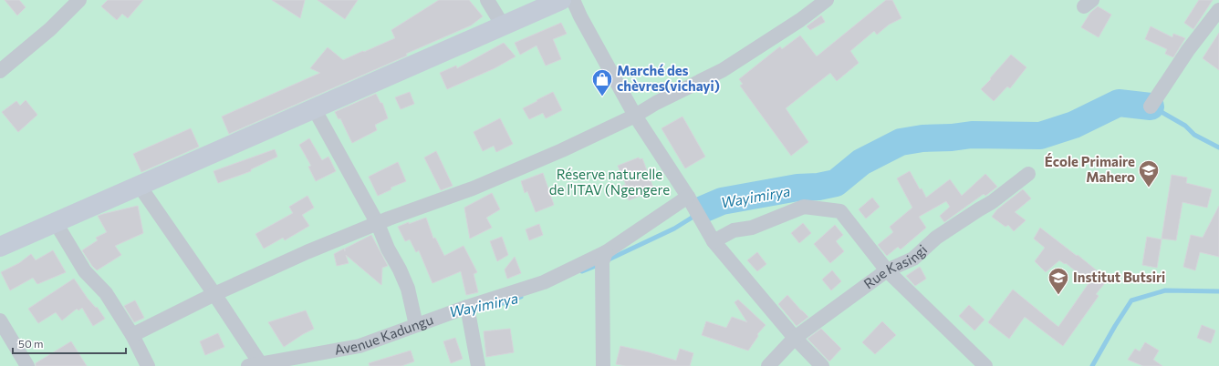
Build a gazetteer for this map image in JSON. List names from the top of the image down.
{
  "streets": {
    "street": ["Rue Kasingi", "Avenue Kadungu"]
  },
  "water": ["Wayimirya"],
  "parks": ["Réserve naturelle de l'ITAV (Ngengere"],
  "places": {
    "shop": ["Marché des chèvres(vichayi)"],
    "school or university": ["École Primaire Mahero", "Institut Butsiri"]
  },
  "scale_bar": "50 m"
}
